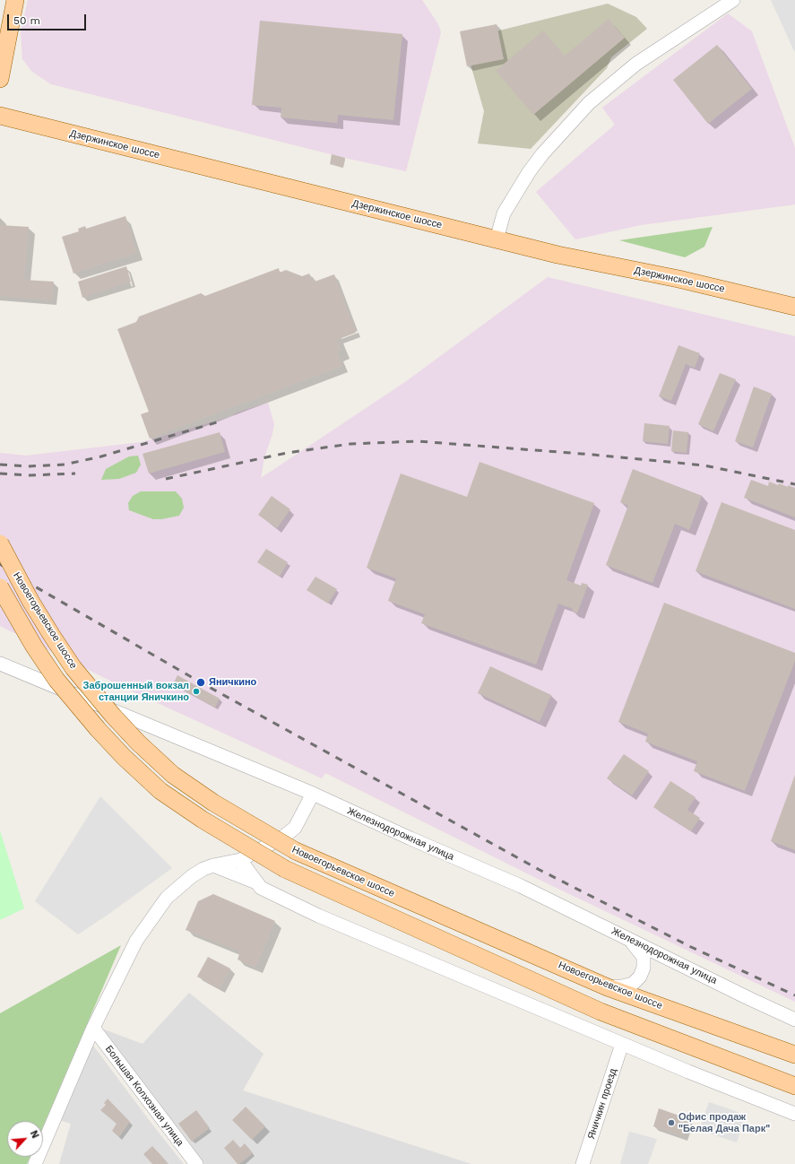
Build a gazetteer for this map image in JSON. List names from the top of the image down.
{
  "streets": {
    "main road": ["Дзержинское шоссе", "Новоегорьевское шоссе"],
    "street": ["Железнодорожная улица", "Большая Колхозная улица", "Яничкин проезд"]
  },
  "places": ["Яничкино", "Заброшенный вокзал станции Яничкино", "Офис продаж \"Белая Дача Парк\""],
  "scale_bar": "50 m",
  "north": "top right"
}
